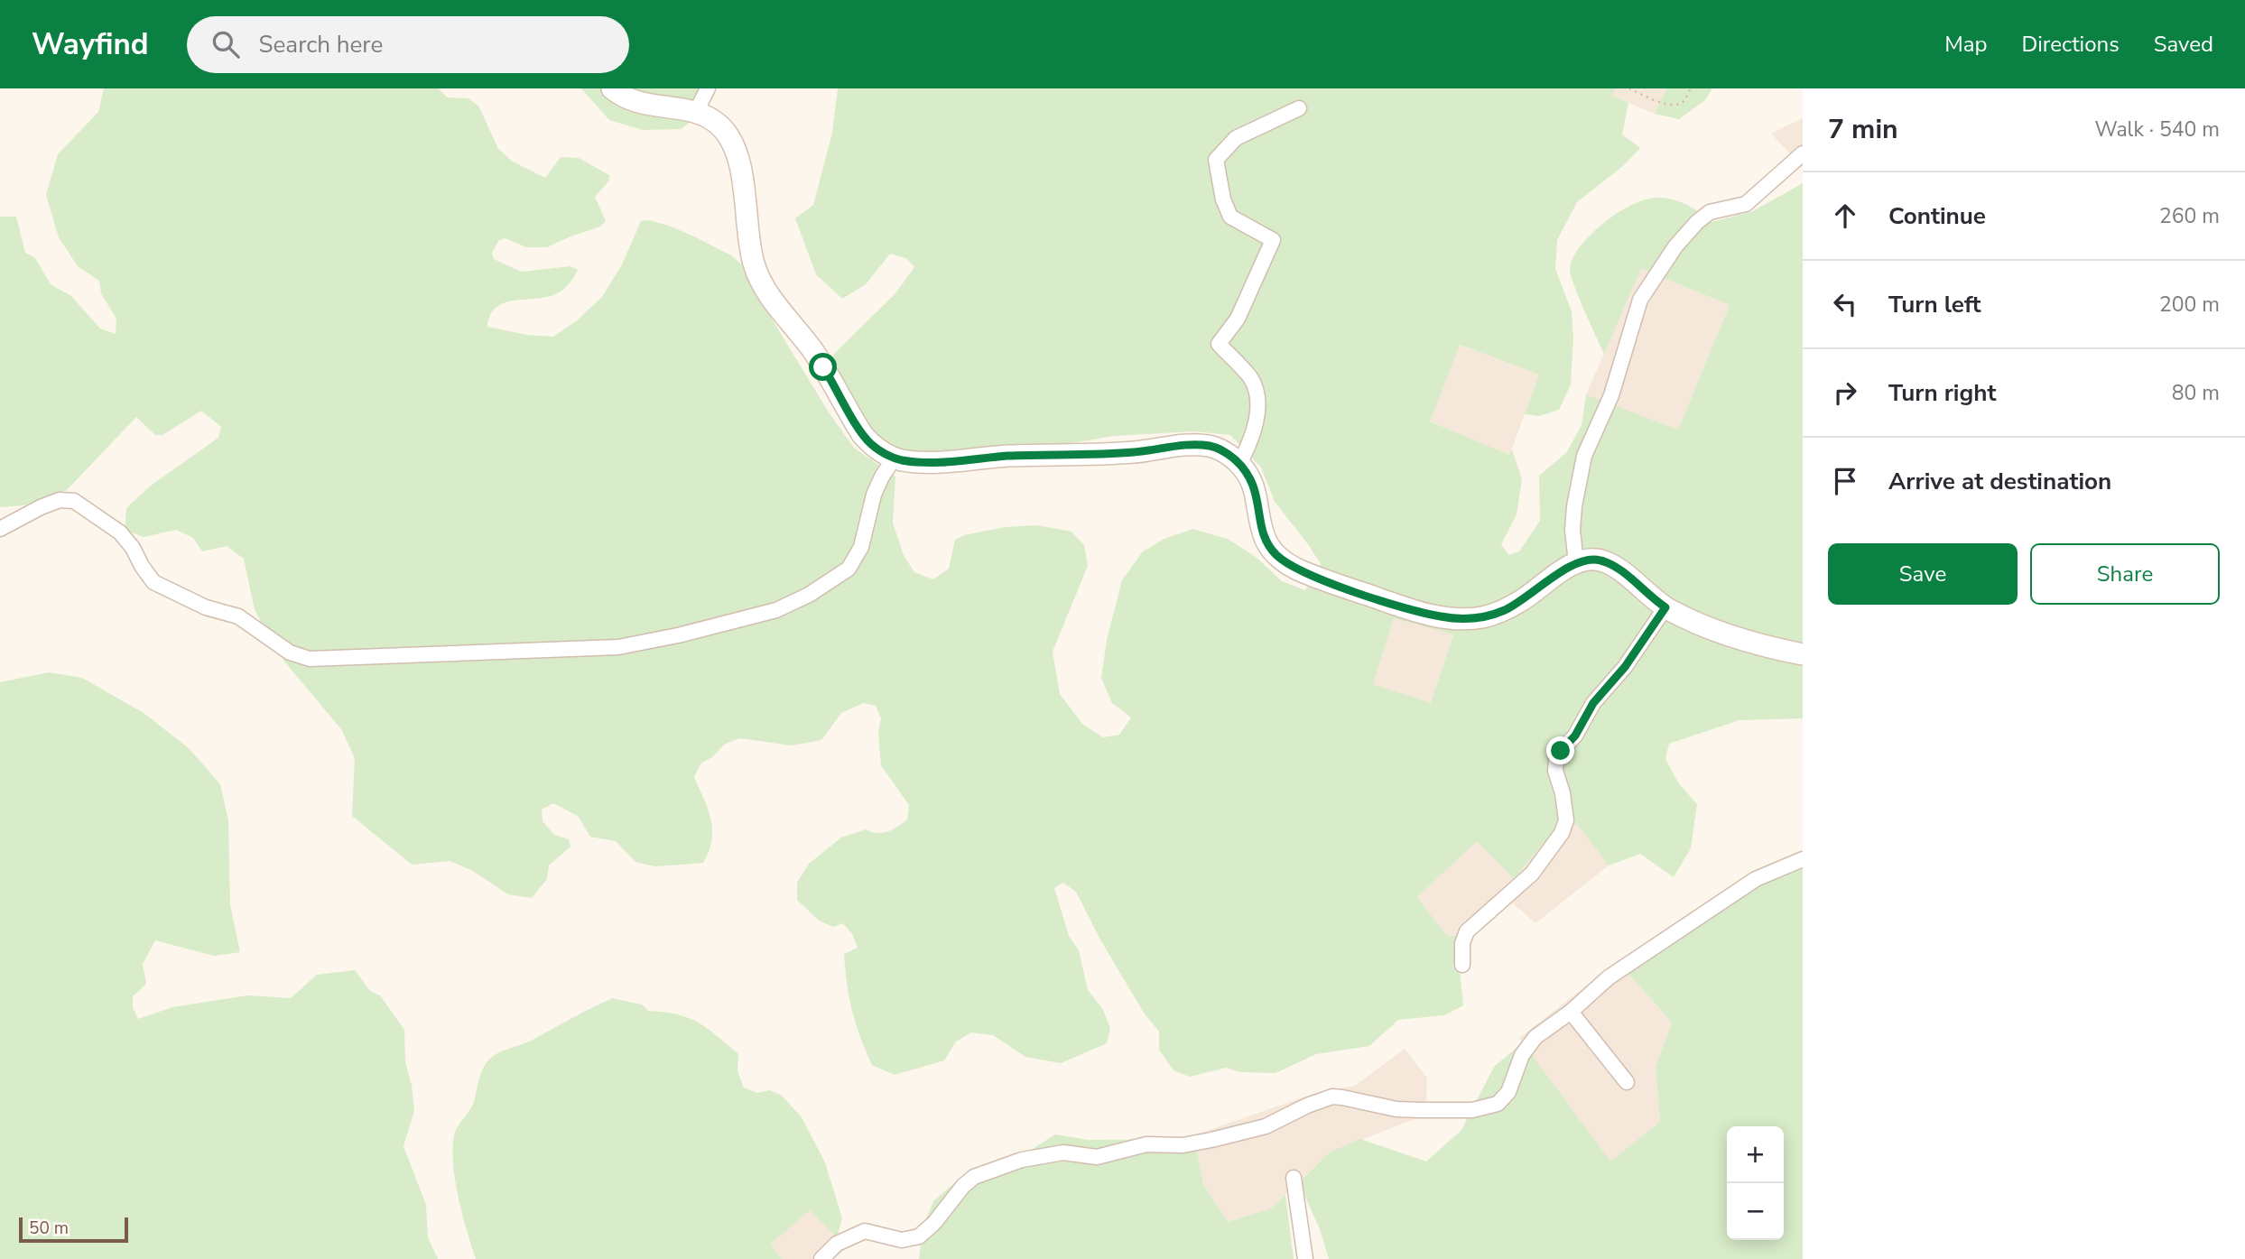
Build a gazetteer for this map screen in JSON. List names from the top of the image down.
{
  "scale_bar": "50 m",
  "page": {
    "header": "Wayfind",
    "search": "Search here",
    "nav": ["Map", "Directions", "Saved"],
    "heading": ["7 min", "Walk · 540 m"],
    "list": [
      ["Continue", "260 m"],
      ["Turn left", "200 m"],
      ["Turn right", "80 m"],
      "Arrive at destination"
    ],
    "buttons": ["Save", "Share"],
    "map_buttons": ["+", "−"],
    "scale": "50 m"
  }
}
